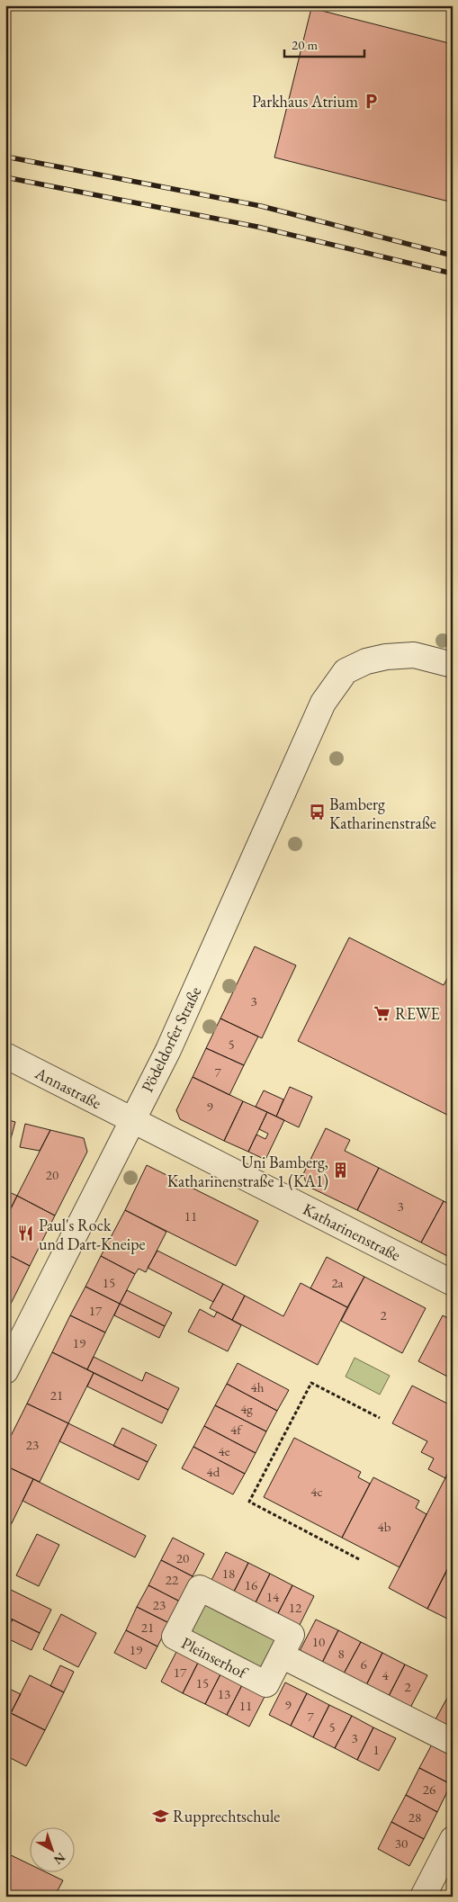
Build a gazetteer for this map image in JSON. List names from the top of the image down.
{
  "streets": {
    "street": [
      "Pödeldorfer Straße",
      "Annastraße",
      "Katharinenstraße",
      "Pleinserhof"
    ]
  },
  "crossings": [
    ["Pödeldorfer Straße", "Annastraße"],
    ["Pödeldorfer Straße", "Katharinenstraße"],
    ["Annastraße", "Katharinenstraße"]
  ],
  "places": {
    "parking": ["Parkhaus Atrium"],
    "bus stop": ["Bamberg Katharinenstraße"],
    "supermarket": ["REWE"],
    "building": ["Uni Bamberg, Katharinenstraße 1 (KA1)"],
    "restaurant": ["Paul's Rock und Dart-Kneipe"],
    "school or university": ["Rupprechtschule"]
  },
  "house_numbers": [
    "3",
    "5",
    "7",
    "9",
    "20",
    "3",
    "11",
    "15",
    "2a",
    "17",
    "2",
    "19",
    "4h",
    "21",
    "4g",
    "4f",
    "23",
    "4e",
    "4d",
    "4c",
    "4b",
    "20",
    "18",
    "22",
    "16",
    "14",
    "23",
    "12",
    "21",
    "10",
    "19",
    "8",
    "6",
    "17",
    "4",
    "15",
    "2",
    "13",
    "9",
    "11",
    "7",
    "5",
    "3",
    "1",
    "26",
    "28",
    "30"
  ],
  "scale_bar": "20 m",
  "north": "bottom right"
}
